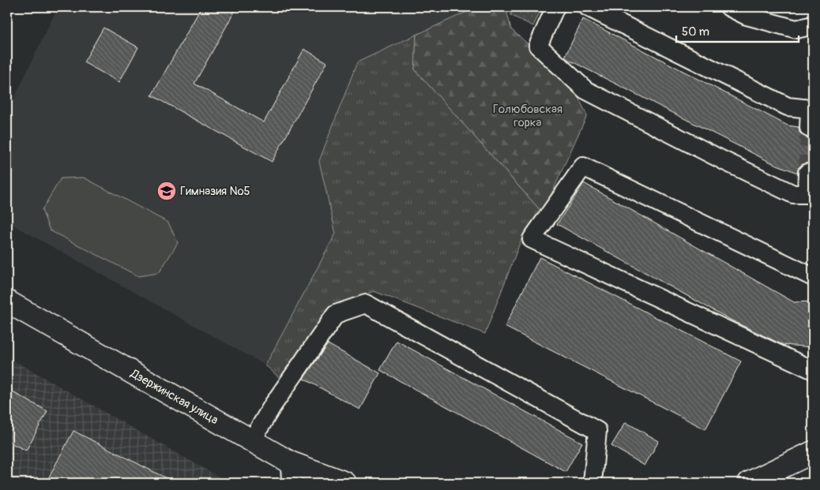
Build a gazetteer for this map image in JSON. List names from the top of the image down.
{
  "streets": {
    "main road": ["Дзержинская улица"]
  },
  "parks": ["Голюбовская горка"],
  "places": {
    "school or university": ["Гимназия №5"]
  },
  "scale_bar": "50 m"
}
